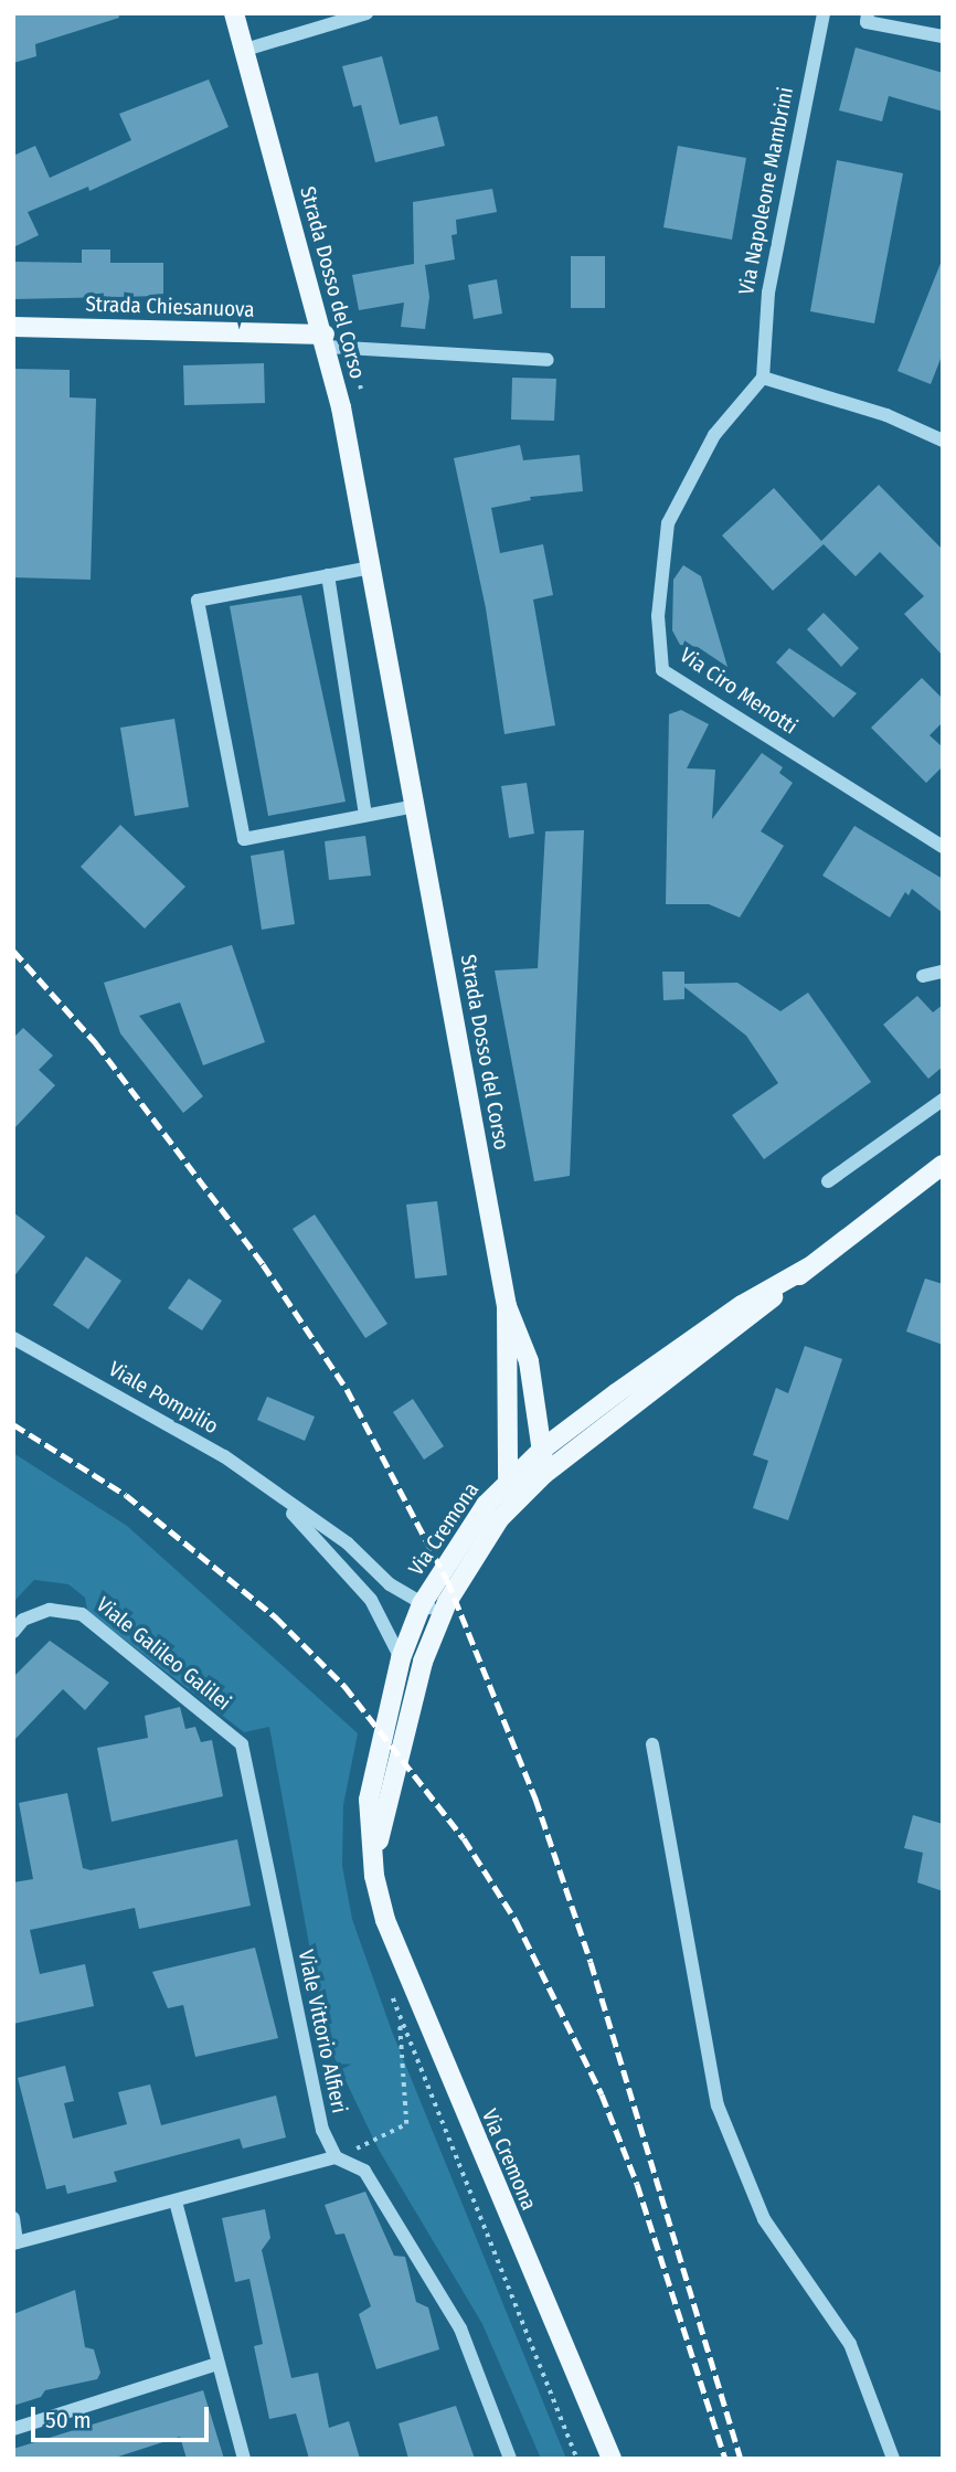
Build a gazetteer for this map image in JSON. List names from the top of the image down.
{
  "streets": {
    "main road": ["Strada Dosso del Corso", "Strada Chiesanuova", "Via Cremona"],
    "street": [
      "Via Napoleone Mambrini",
      "Via Ciro Menotti",
      "Viale Pompilio",
      "Viale Galileo Galilei",
      "Viale Vittorio Alfieri"
    ]
  },
  "crossings": [
    ["Via Napoleone Mambrini", "Via Ciro Menotti"],
    ["Strada Dosso del Corso", "Strada Chiesanuova"],
    ["Strada Dosso del Corso", "Via Cremona"],
    ["Viale Pompilio", "Via Cremona"],
    ["Viale Galileo Galilei", "Viale Vittorio Alfieri"]
  ],
  "scale_bar": "50 m"
}
